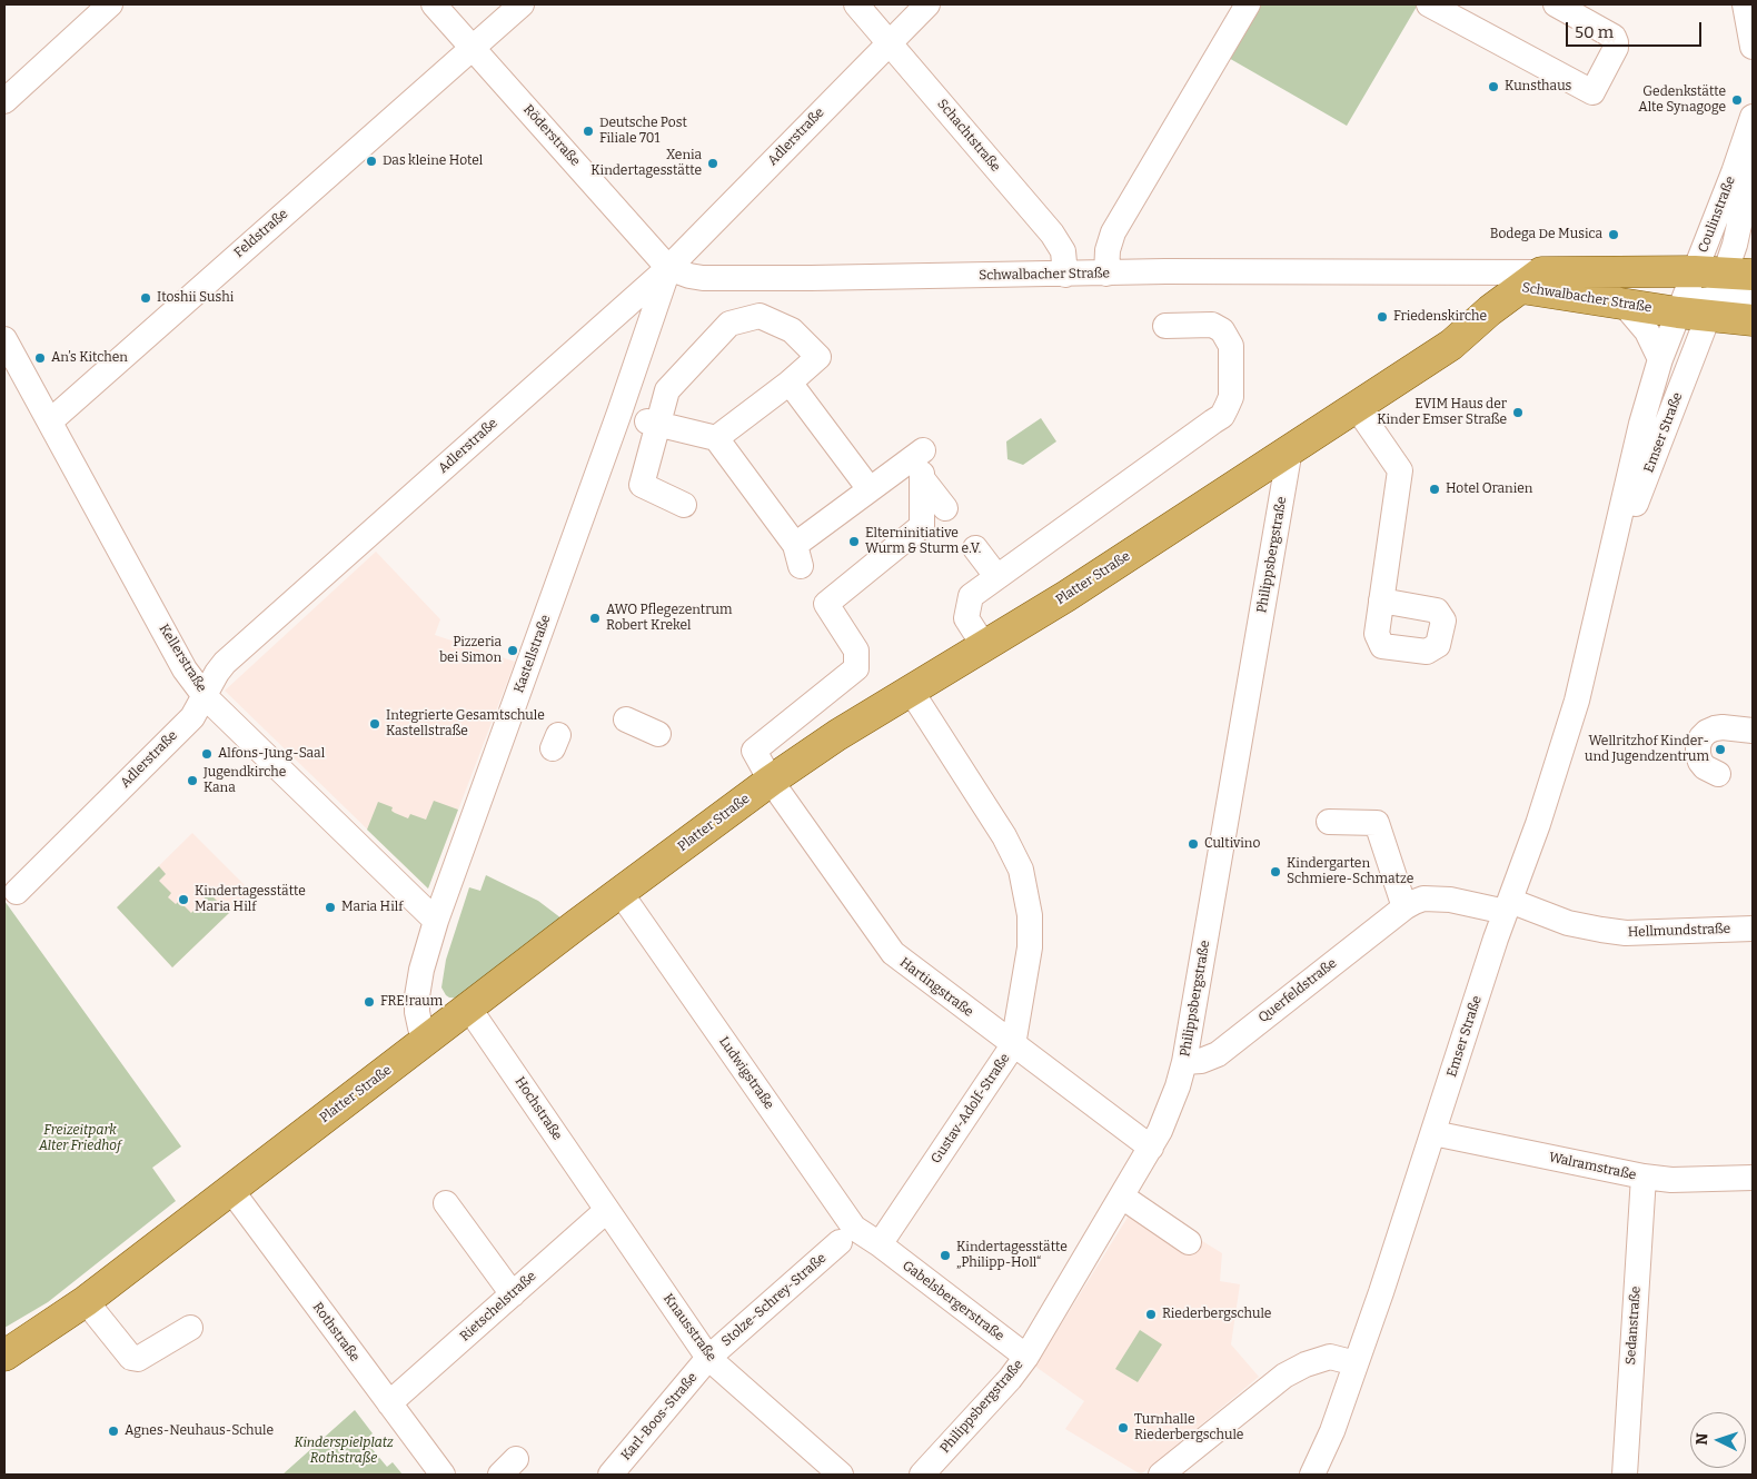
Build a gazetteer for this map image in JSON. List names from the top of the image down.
{
  "streets": {
    "main road": ["Schwalbacher Straße", "Platter Straße"],
    "street": [
      "Röderstraße",
      "Schachtstraße",
      "Adlerstraße",
      "Coulinstraße",
      "Feldstraße",
      "Emser Straße",
      "Philippsbergstraße",
      "Kastellstraße",
      "Kellerstraße",
      "Hellmundstraße",
      "Hartingstraße",
      "Querfeldstraße",
      "Ludwigstraße",
      "Hochstraße",
      "Gustav-Adolf-Straße",
      "Walramstraße",
      "Stolze-Schrey-Straße",
      "Gabelsbergerstraße",
      "Rietschelstraße",
      "Sedanstraße",
      "Knausstraße",
      "Rothstraße",
      "Karl-Boos-Straße"
    ]
  },
  "crossings": [
    ["Röderstraße", "Adlerstraße"],
    ["Röderstraße", "Feldstraße"],
    ["Röderstraße", "Schwalbacher Straße"],
    ["Röderstraße", "Kastellstraße"],
    ["Schachtstraße", "Adlerstraße"],
    ["Schachtstraße", "Schwalbacher Straße"],
    ["Adlerstraße", "Schwalbacher Straße"],
    ["Adlerstraße", "Kastellstraße"],
    ["Adlerstraße", "Kellerstraße"],
    ["Coulinstraße", "Schwalbacher Straße"],
    ["Coulinstraße", "Emser Straße"],
    ["Feldstraße", "Kellerstraße"],
    ["Schwalbacher Straße", "Emser Straße"],
    ["Schwalbacher Straße", "Platter Straße"],
    ["Schwalbacher Straße", "Kastellstraße"],
    ["Emser Straße", "Hellmundstraße"],
    ["Emser Straße", "Querfeldstraße"],
    ["Emser Straße", "Walramstraße"],
    ["Philippsbergstraße", "Platter Straße"],
    ["Philippsbergstraße", "Hartingstraße"],
    ["Philippsbergstraße", "Querfeldstraße"],
    ["Philippsbergstraße", "Gabelsbergerstraße"],
    ["Platter Straße", "Kastellstraße"],
    ["Platter Straße", "Hartingstraße"],
    ["Platter Straße", "Ludwigstraße"],
    ["Platter Straße", "Hochstraße"],
    ["Platter Straße", "Gustav-Adolf-Straße"],
    ["Platter Straße", "Rothstraße"],
    ["Kastellstraße", "Kellerstraße"],
    ["Hellmundstraße", "Querfeldstraße"],
    ["Hartingstraße", "Gustav-Adolf-Straße"],
    ["Ludwigstraße", "Gustav-Adolf-Straße"],
    ["Ludwigstraße", "Gabelsbergerstraße"],
    ["Hochstraße", "Rietschelstraße"],
    ["Hochstraße", "Knausstraße"],
    ["Gustav-Adolf-Straße", "Gabelsbergerstraße"],
    ["Walramstraße", "Sedanstraße"],
    ["Stolze-Schrey-Straße", "Knausstraße"],
    ["Stolze-Schrey-Straße", "Karl-Boos-Straße"],
    ["Rietschelstraße", "Knausstraße"],
    ["Rietschelstraße", "Rothstraße"],
    ["Knausstraße", "Karl-Boos-Straße"]
  ],
  "parks": ["Freizeitpark Alter Friedhof", "Kinderspielplatz Rothstraße"],
  "places": [
    "Kunsthaus",
    "Gedenkstätte Alte Synagoge",
    "Deutsche Post Filiale 701",
    "Das kleine Hotel",
    "Xenia Kindertagesstätte",
    "Bodega De Musica",
    "Itoshii Sushi",
    "Friedenskirche",
    "An’s Kitchen",
    "EVIM Haus der Kinder Emser Straße",
    "Hotel Oranien",
    "Elterninitiative Wurm & Sturm e.V.",
    "AWO Pflegezentrum Robert Krekel",
    "Pizzeria bei Simon",
    "Integrierte Gesamtschule Kastellstraße",
    "Wellritzhof Kinder- und Jugendzentrum",
    "Alfons-Jung-Saal",
    "Jugendkirche Kana",
    "Cultivino",
    "Kindergarten Schmiere-Schmatze",
    "Kindertagesstätte Maria Hilf",
    "Maria Hilf",
    "FRE!raum",
    "Kindertagesstätte „Philipp-Holl“",
    "Riederbergschule",
    "Turnhalle Riederbergschule",
    "Agnes-Neuhaus-Schule"
  ],
  "scale_bar": "50 m",
  "north": "left"
}
